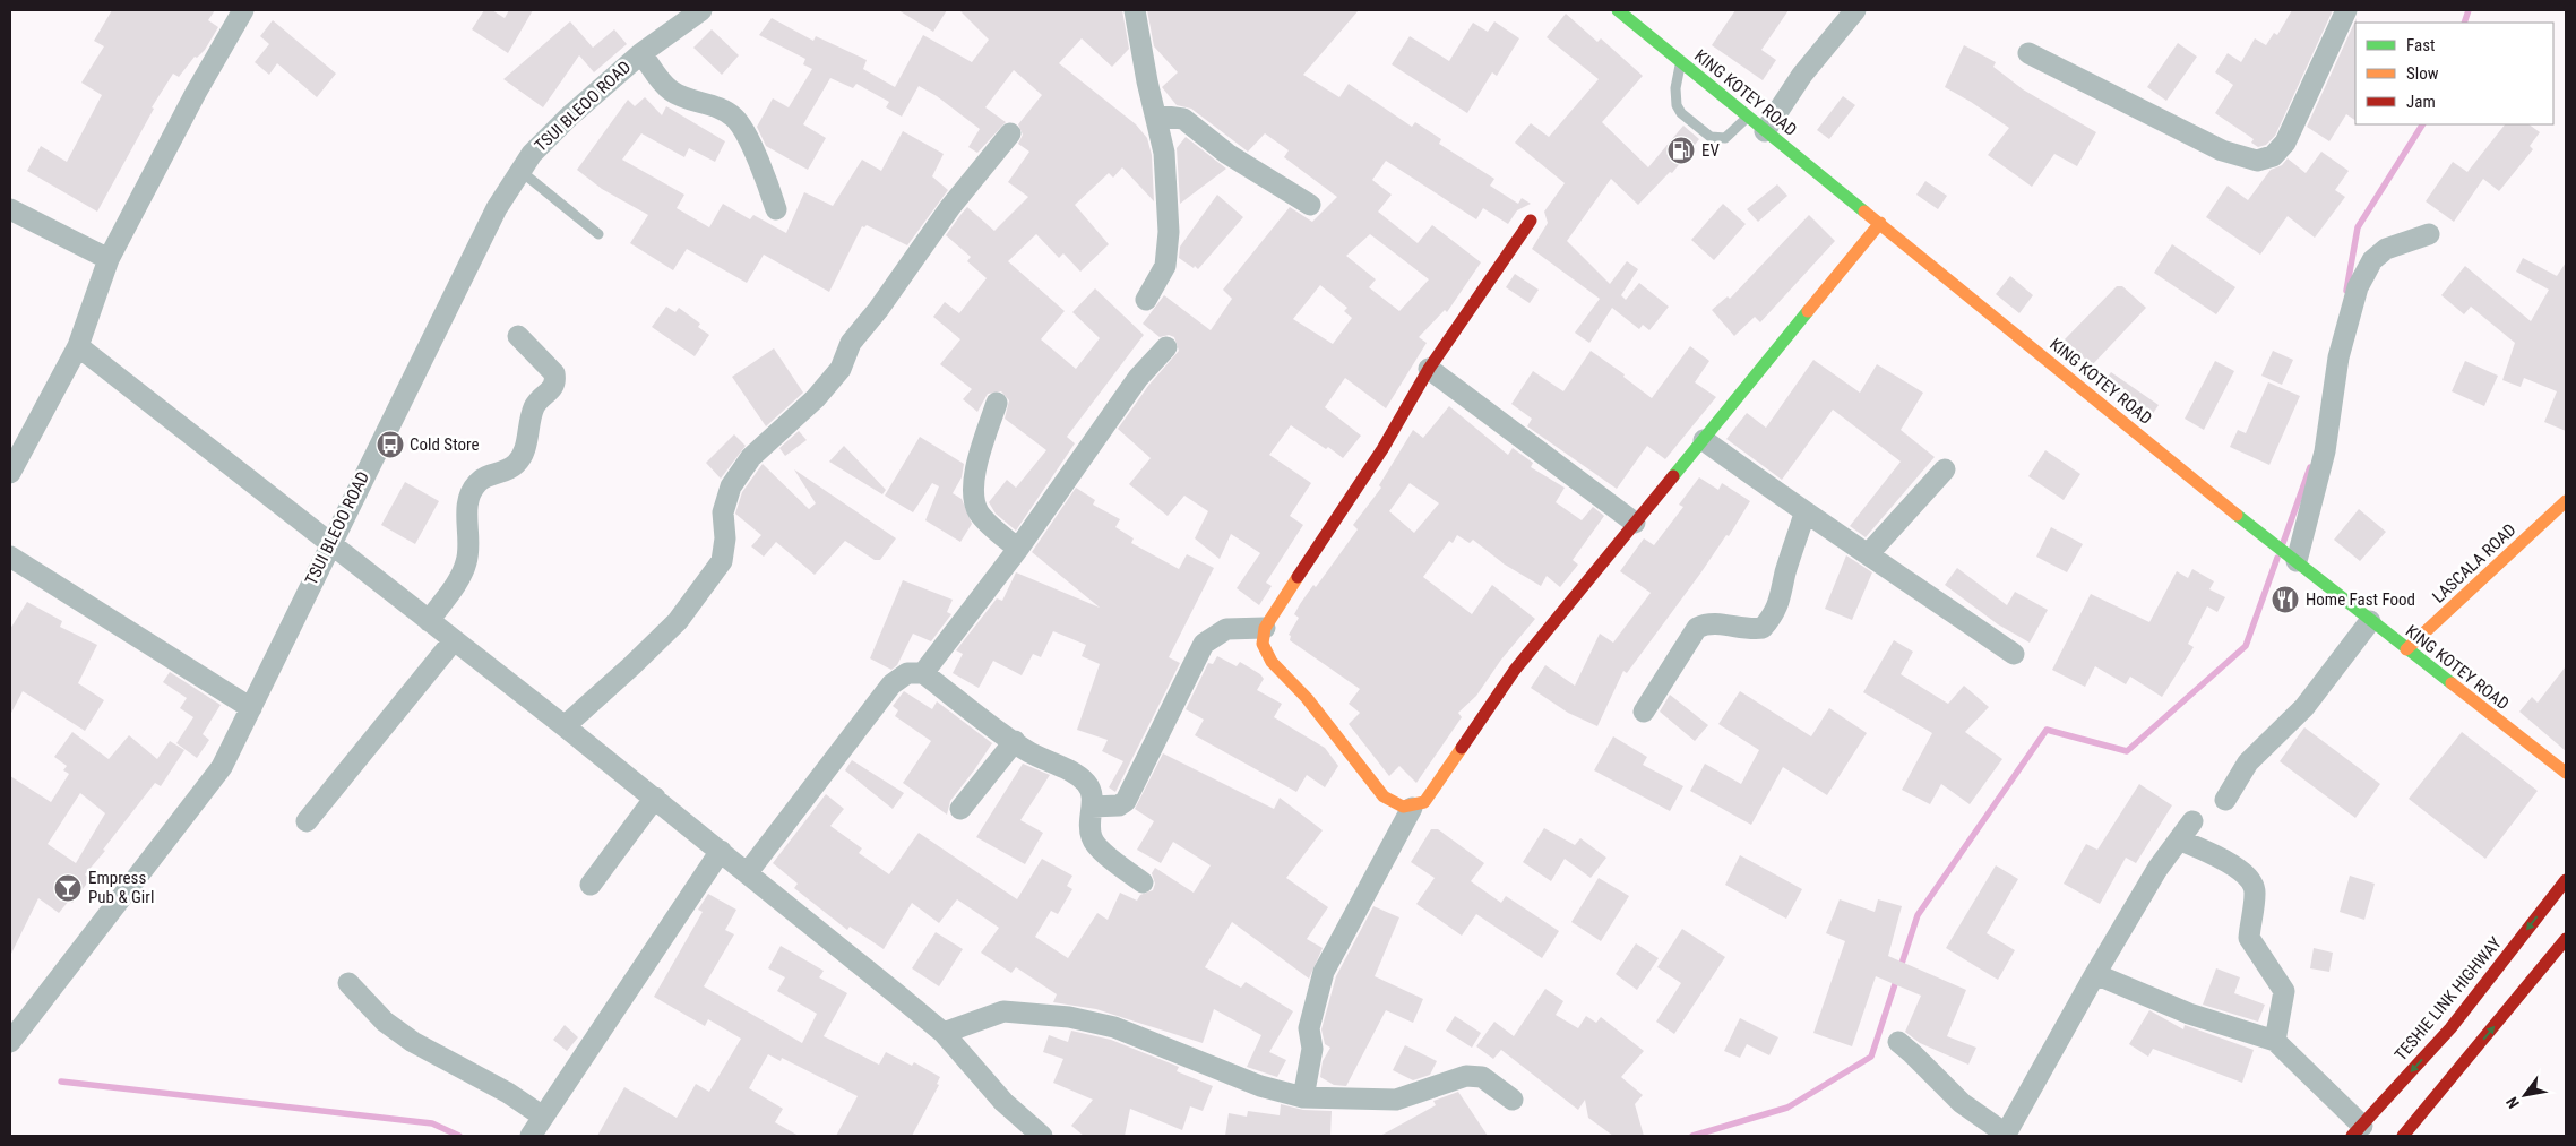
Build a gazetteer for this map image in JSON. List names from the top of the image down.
{
  "streets": {
    "street": [
      "KING KOTEY ROAD",
      "TSUI BLEOO ROAD",
      "LASCALA ROAD",
      "TESHIE LINK HIGHWAY"
    ]
  },
  "crossings": [
    ["KING KOTEY ROAD", "LASCALA ROAD"]
  ],
  "places": {
    "fuel station": ["EV"],
    "bus stop": ["Cold Store"],
    "restaurant": ["Home Fast Food"],
    "bar": ["Empress Pub & Girl"]
  },
  "legend": ["Fast", "Slow", "Jam"],
  "north": "bottom left"
}
